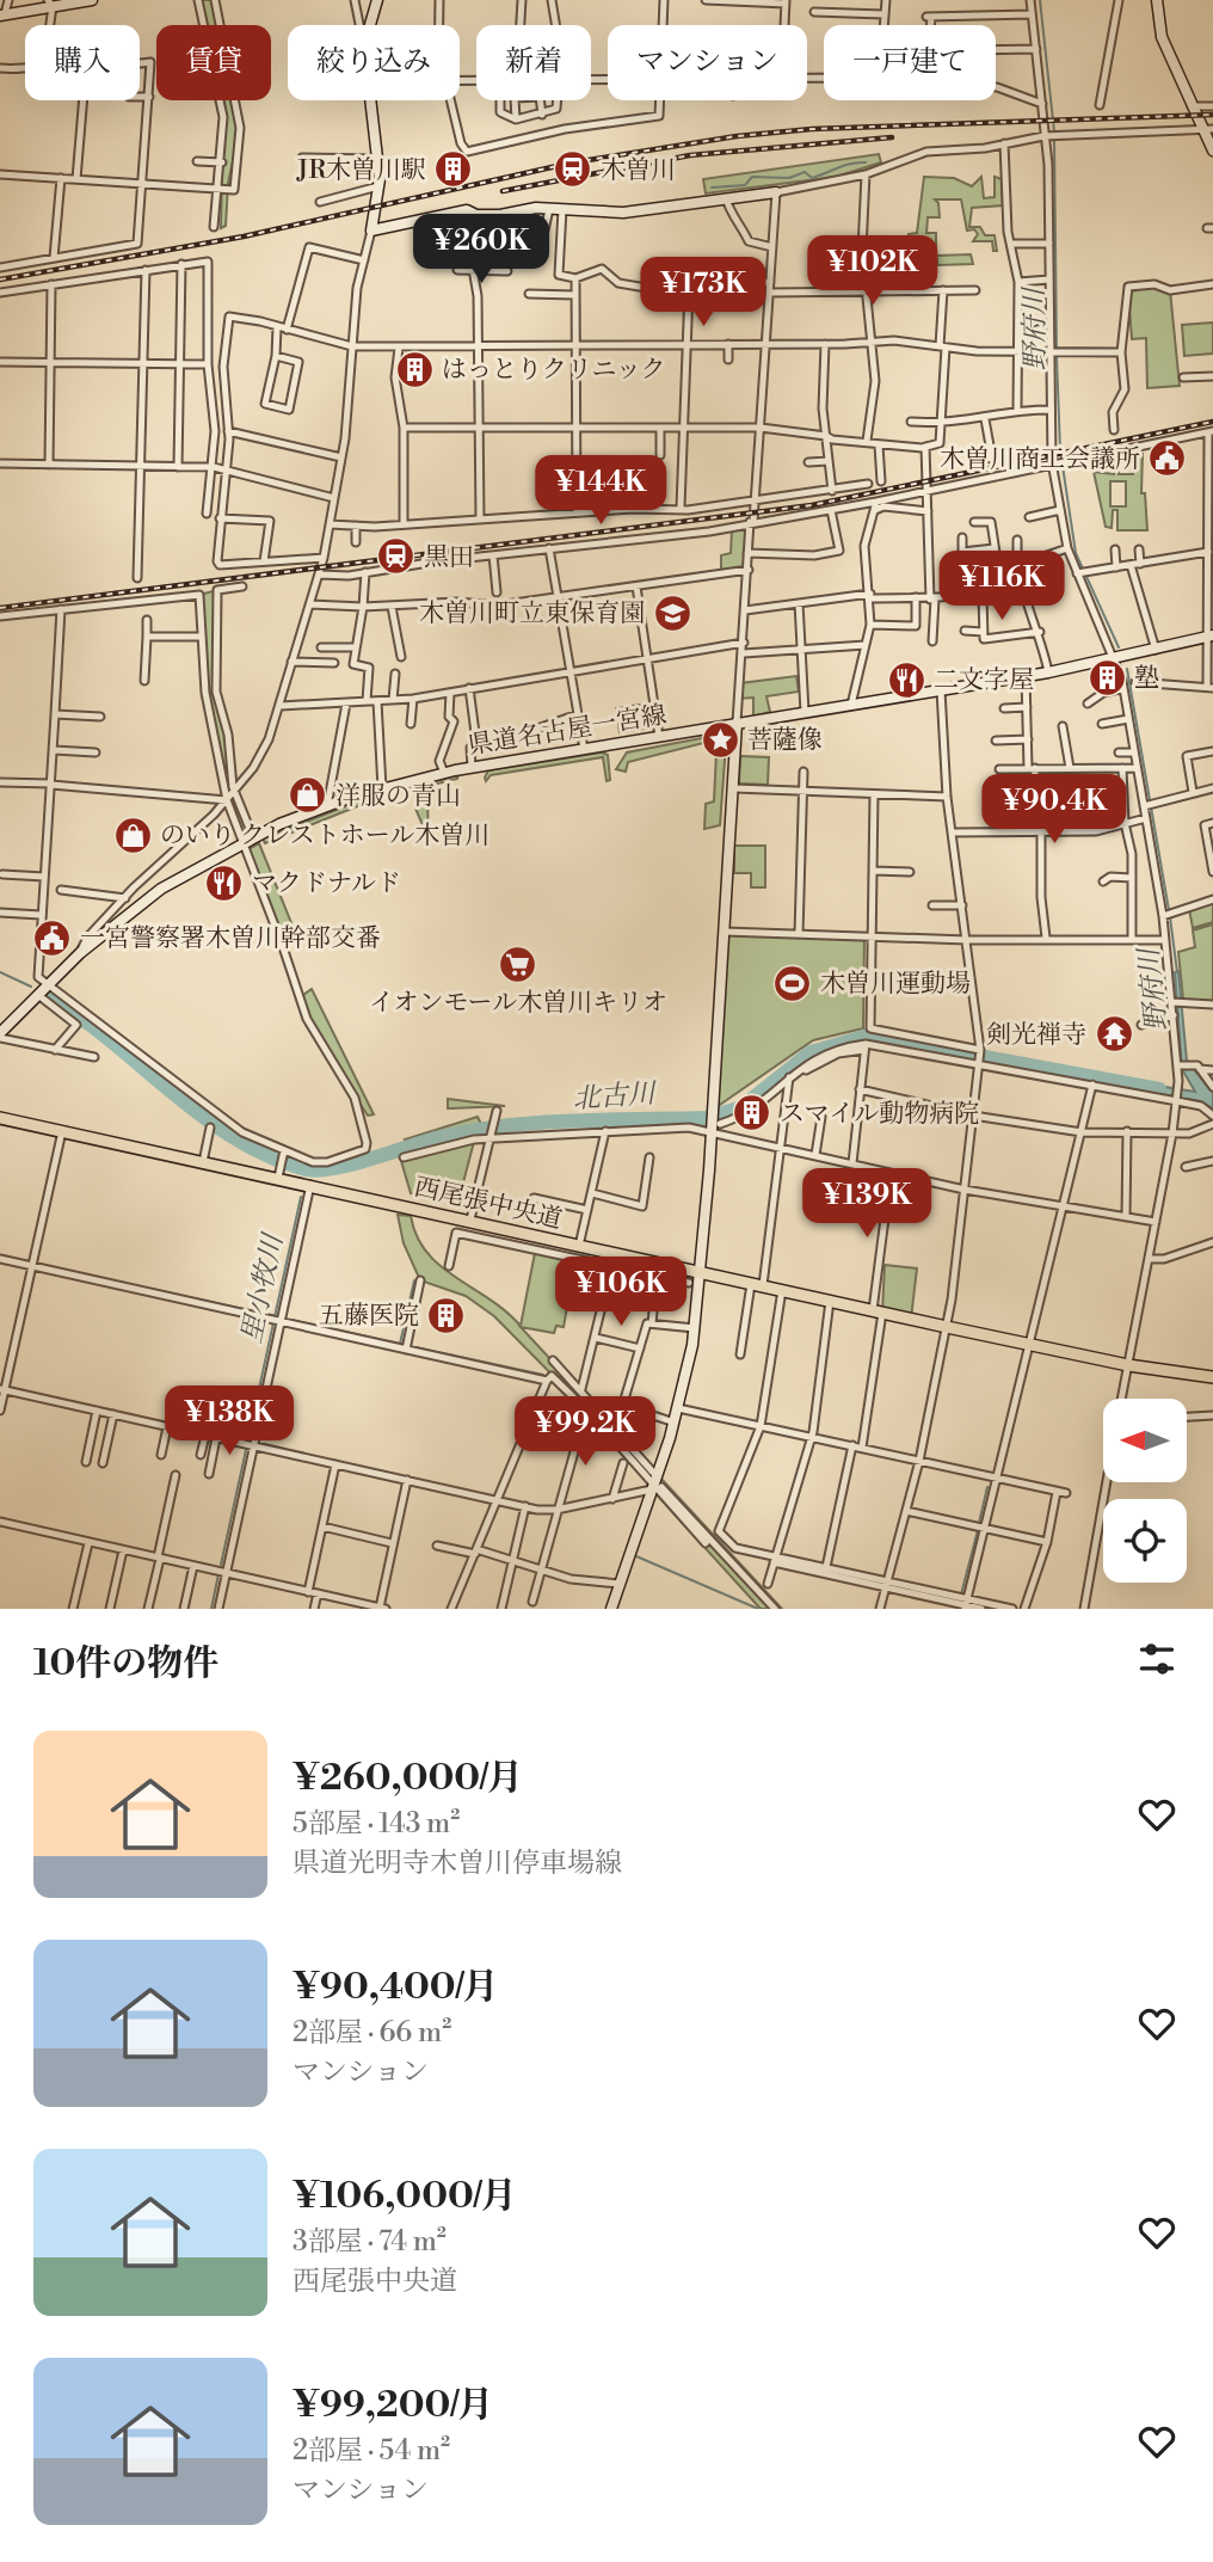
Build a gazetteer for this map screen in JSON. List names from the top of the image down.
{
  "streets": {
    "main road": ["県道名古屋一宮線", "西尾張中央道"]
  },
  "water": ["野府川", "北古川", "里小牧川"],
  "places": {
    "building": [
      "JR木曽川駅",
      "はっとりクリニック",
      "塾",
      "スマイル動物病院",
      "五藤医院"
    ],
    "station": ["木曽川", "黒田"],
    "public building": ["木曽川商工会議所", "一宮警察署木曽川幹部交番"],
    "school or university": ["木曽川町立東保育園"],
    "restaurant": ["二文字屋", "マクドナルド"],
    "place": ["菩薩像"],
    "shop": ["洋服の青山", "のいり クレストホール木曽川"],
    "supermarket": ["イオンモール木曽川キリオ"],
    "sports": ["木曽川運動場"],
    "temple": ["剣光禅寺"]
  },
  "north": "left",
  "page": {
    "chip": [
      "購入",
      "賃貸",
      "絞り込み",
      "新着",
      "マンション",
      "一戸建て"
    ],
    "price": [
      "¥260K",
      "¥102K",
      "¥173K",
      "¥144K",
      "¥116K",
      "¥90.4K",
      "¥139K",
      "¥106K",
      "¥138K",
      "¥99.2K"
    ],
    "heading": "10件の物件",
    "list": [
      {
        "name": "¥260,000/月",
        "note": "5部屋 · 143 m² · 県道光明寺木曽川停車場線"
      },
      {
        "name": "¥90,400/月",
        "note": "2部屋 · 66 m² · マンション"
      },
      {
        "name": "¥106,000/月",
        "note": "3部屋 · 74 m² · 西尾張中央道"
      },
      {
        "name": "¥99,200/月",
        "note": "2部屋 · 54 m² · マンション"
      }
    ]
  }
}
